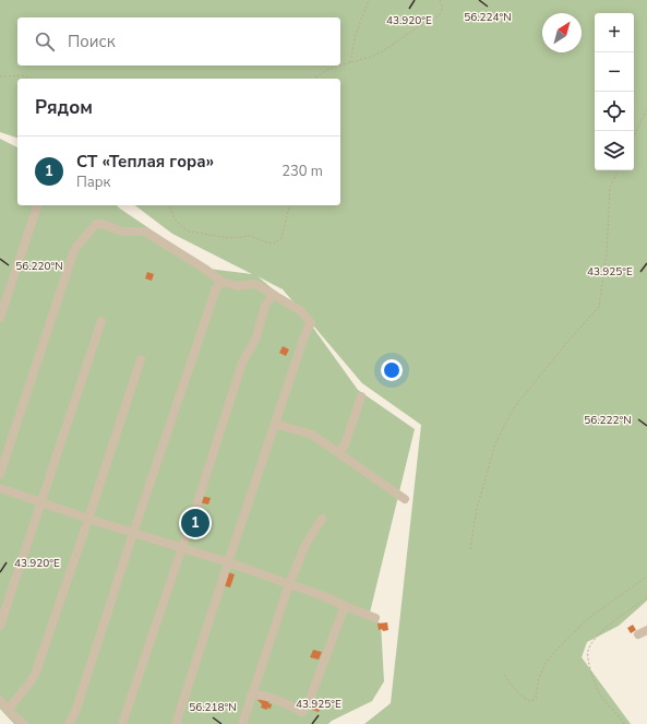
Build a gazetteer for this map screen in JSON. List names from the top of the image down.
{
  "north": "top right",
  "page": {
    "map_buttons": ["+", "−"],
    "search": "Поиск",
    "heading": "Рядом",
    "list": [
      {
        "mark": "1",
        "name": "СТ «Теплая гора»",
        "note": "Парк",
        "value": "230 m"
      }
    ],
    "pins": "1"
  },
  "coordinates": [
    "56.224°N",
    "43.920°E",
    "56.220°N",
    "43.925°E",
    "56.222°N",
    "56.218°N"
  ]
}
